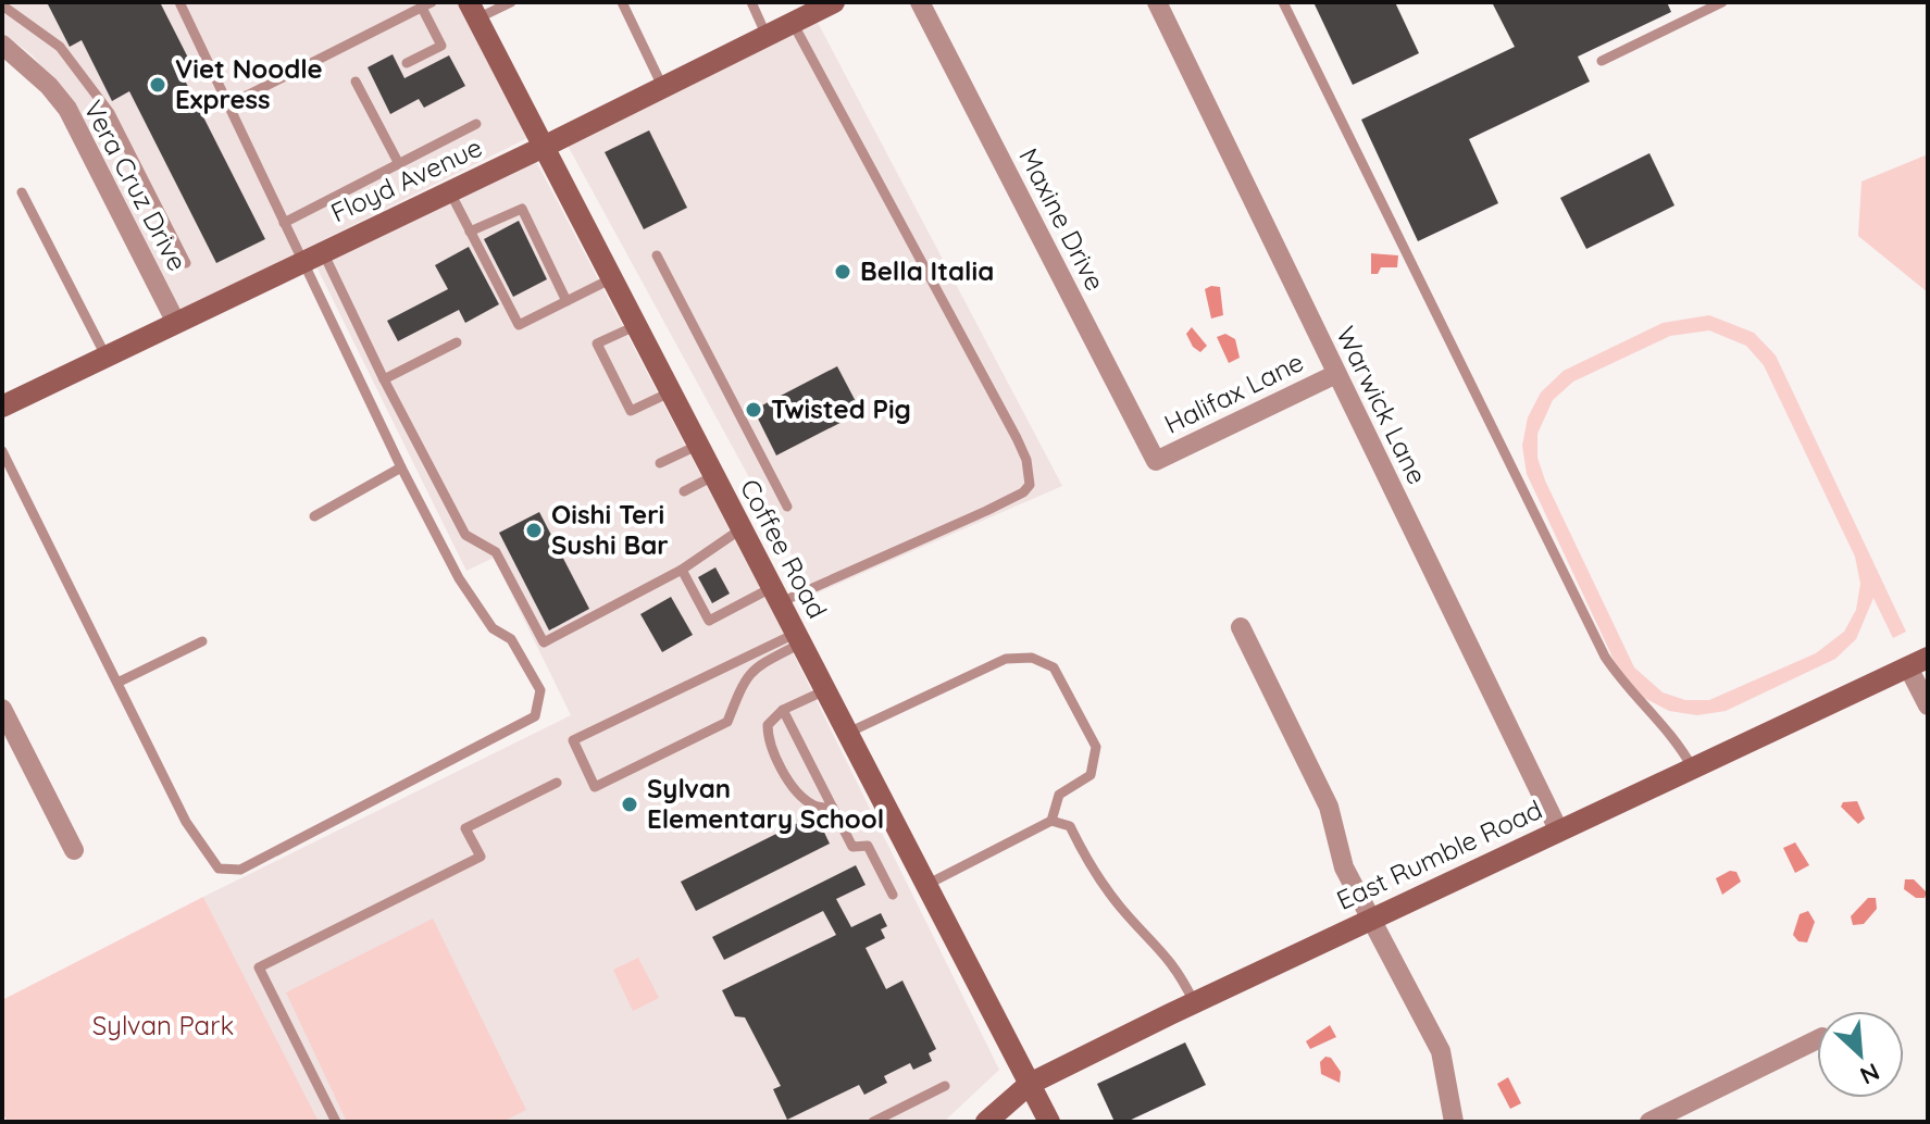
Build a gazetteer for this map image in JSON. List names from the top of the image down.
{
  "streets": {
    "street": [
      "Floyd Avenue",
      "Vera Cruz Drive",
      "Maxine Drive",
      "Halifax Lane",
      "Warwick Lane",
      "Coffee Road",
      "East Rumble Road"
    ]
  },
  "crossings": [
    ["Floyd Avenue", "Vera Cruz Drive"],
    ["Floyd Avenue", "Coffee Road"],
    ["Maxine Drive", "Halifax Lane"],
    ["Halifax Lane", "Warwick Lane"],
    ["Warwick Lane", "East Rumble Road"],
    ["Coffee Road", "East Rumble Road"]
  ],
  "parks": ["Sylvan Park"],
  "places": [
    "Viet Noodle Express",
    "Bella Italia",
    "Twisted Pig",
    "Oishi Teri Sushi Bar",
    "Sylvan Elementary School"
  ],
  "north": "bottom right"
}
